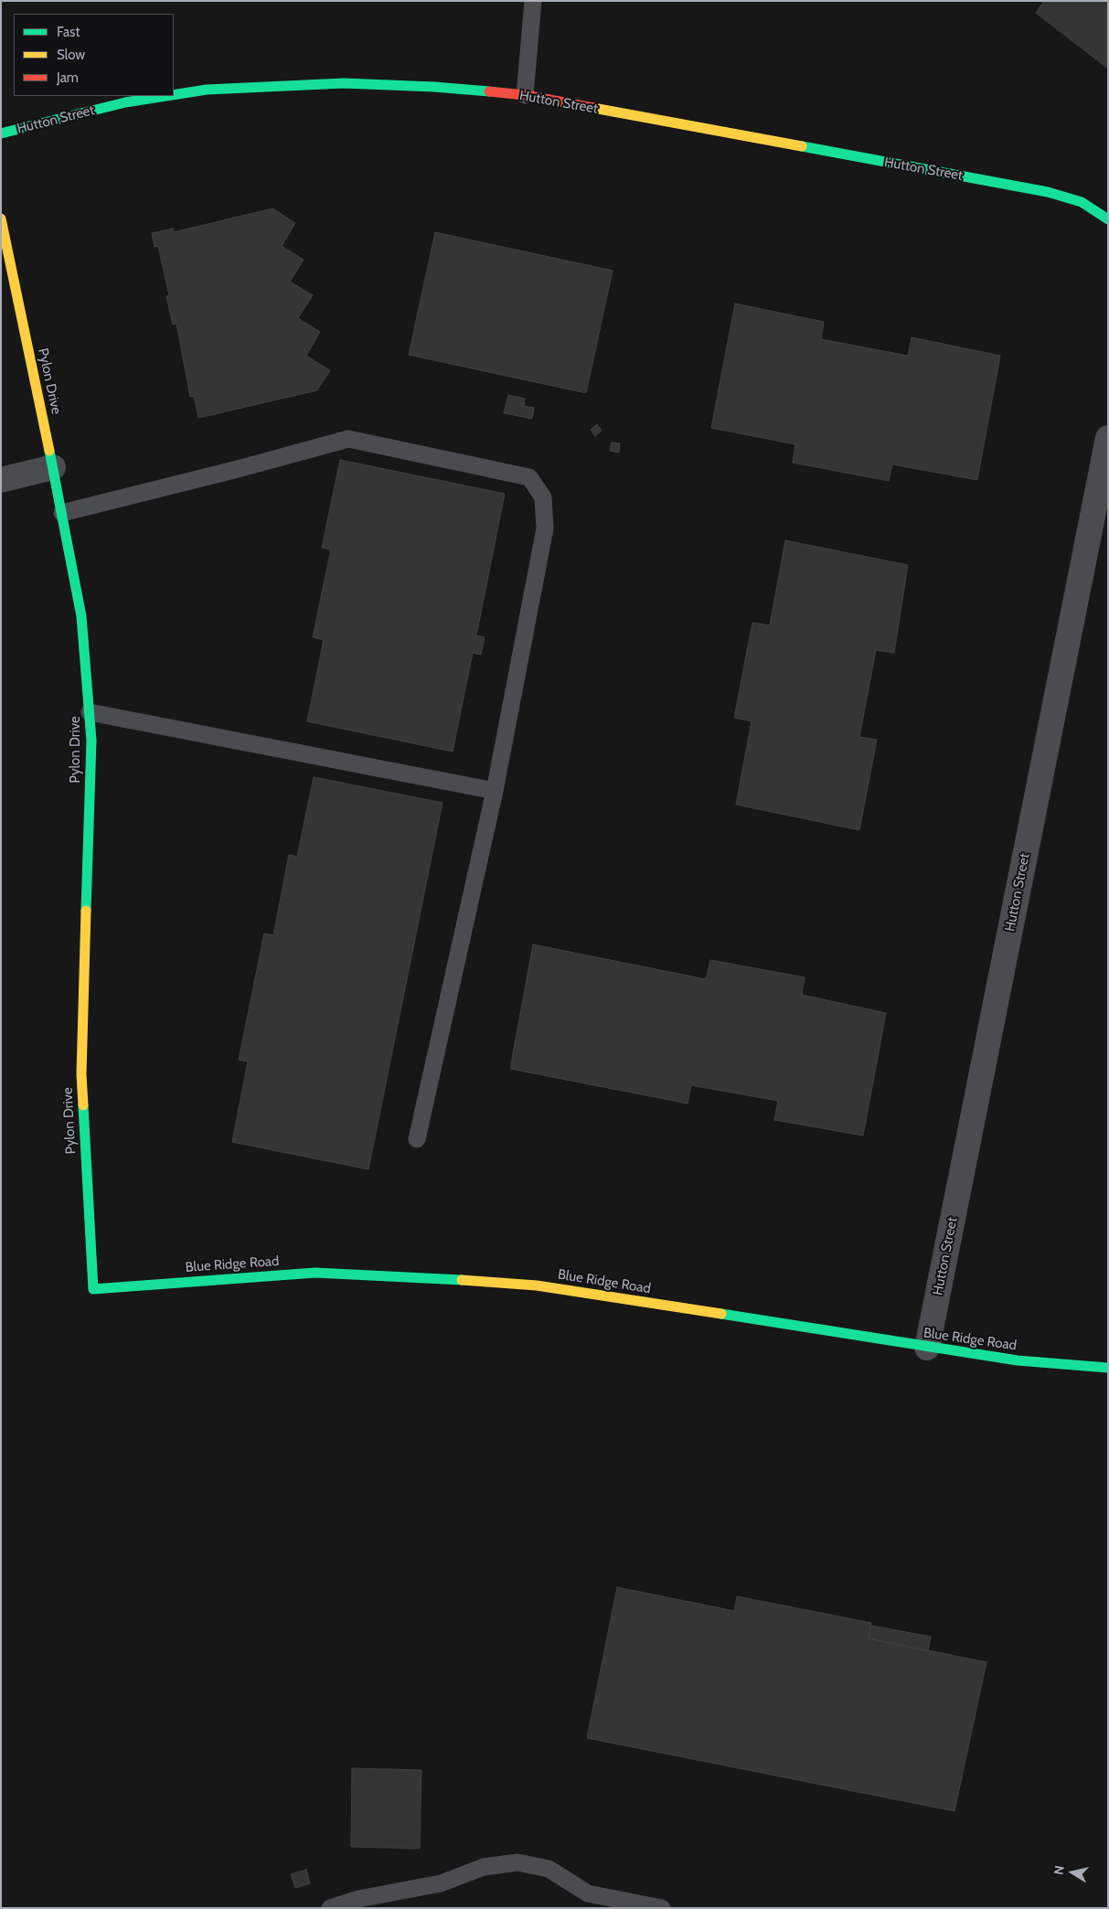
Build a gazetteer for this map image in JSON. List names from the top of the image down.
{
  "streets": {
    "street": ["Hutton Street", "Pylon Drive", "Blue Ridge Road"]
  },
  "crossings": [
    ["Hutton Street", "Blue Ridge Road"],
    ["Pylon Drive", "Blue Ridge Road"]
  ],
  "legend": ["Fast", "Slow", "Jam"],
  "north": "left"
}
